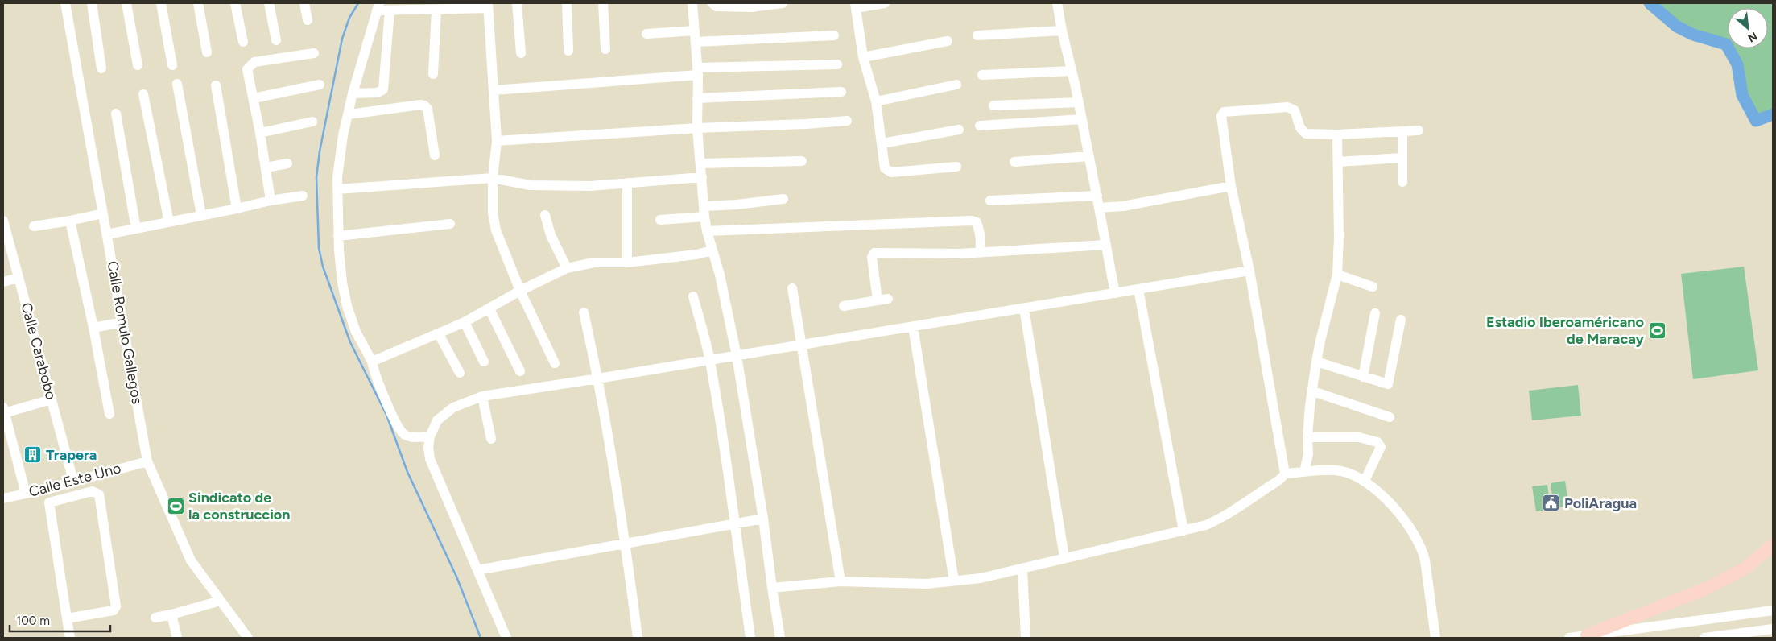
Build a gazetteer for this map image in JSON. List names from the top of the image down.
{
  "streets": {
    "street": ["Calle Romulo Gallegos", "Calle Carabobo", "Calle Este Uno"]
  },
  "crossings": [
    ["Calle Romulo Gallegos", "Calle Este Uno"],
    ["Calle Carabobo", "Calle Este Uno"]
  ],
  "places": {
    "sports": ["Estadio Iberoaméricano de Maracay", "Sindicato de la construccion"],
    "building": ["Trapera"],
    "public building": ["PoliAragua"]
  },
  "scale_bar": "100 m",
  "north": "bottom right"
}
